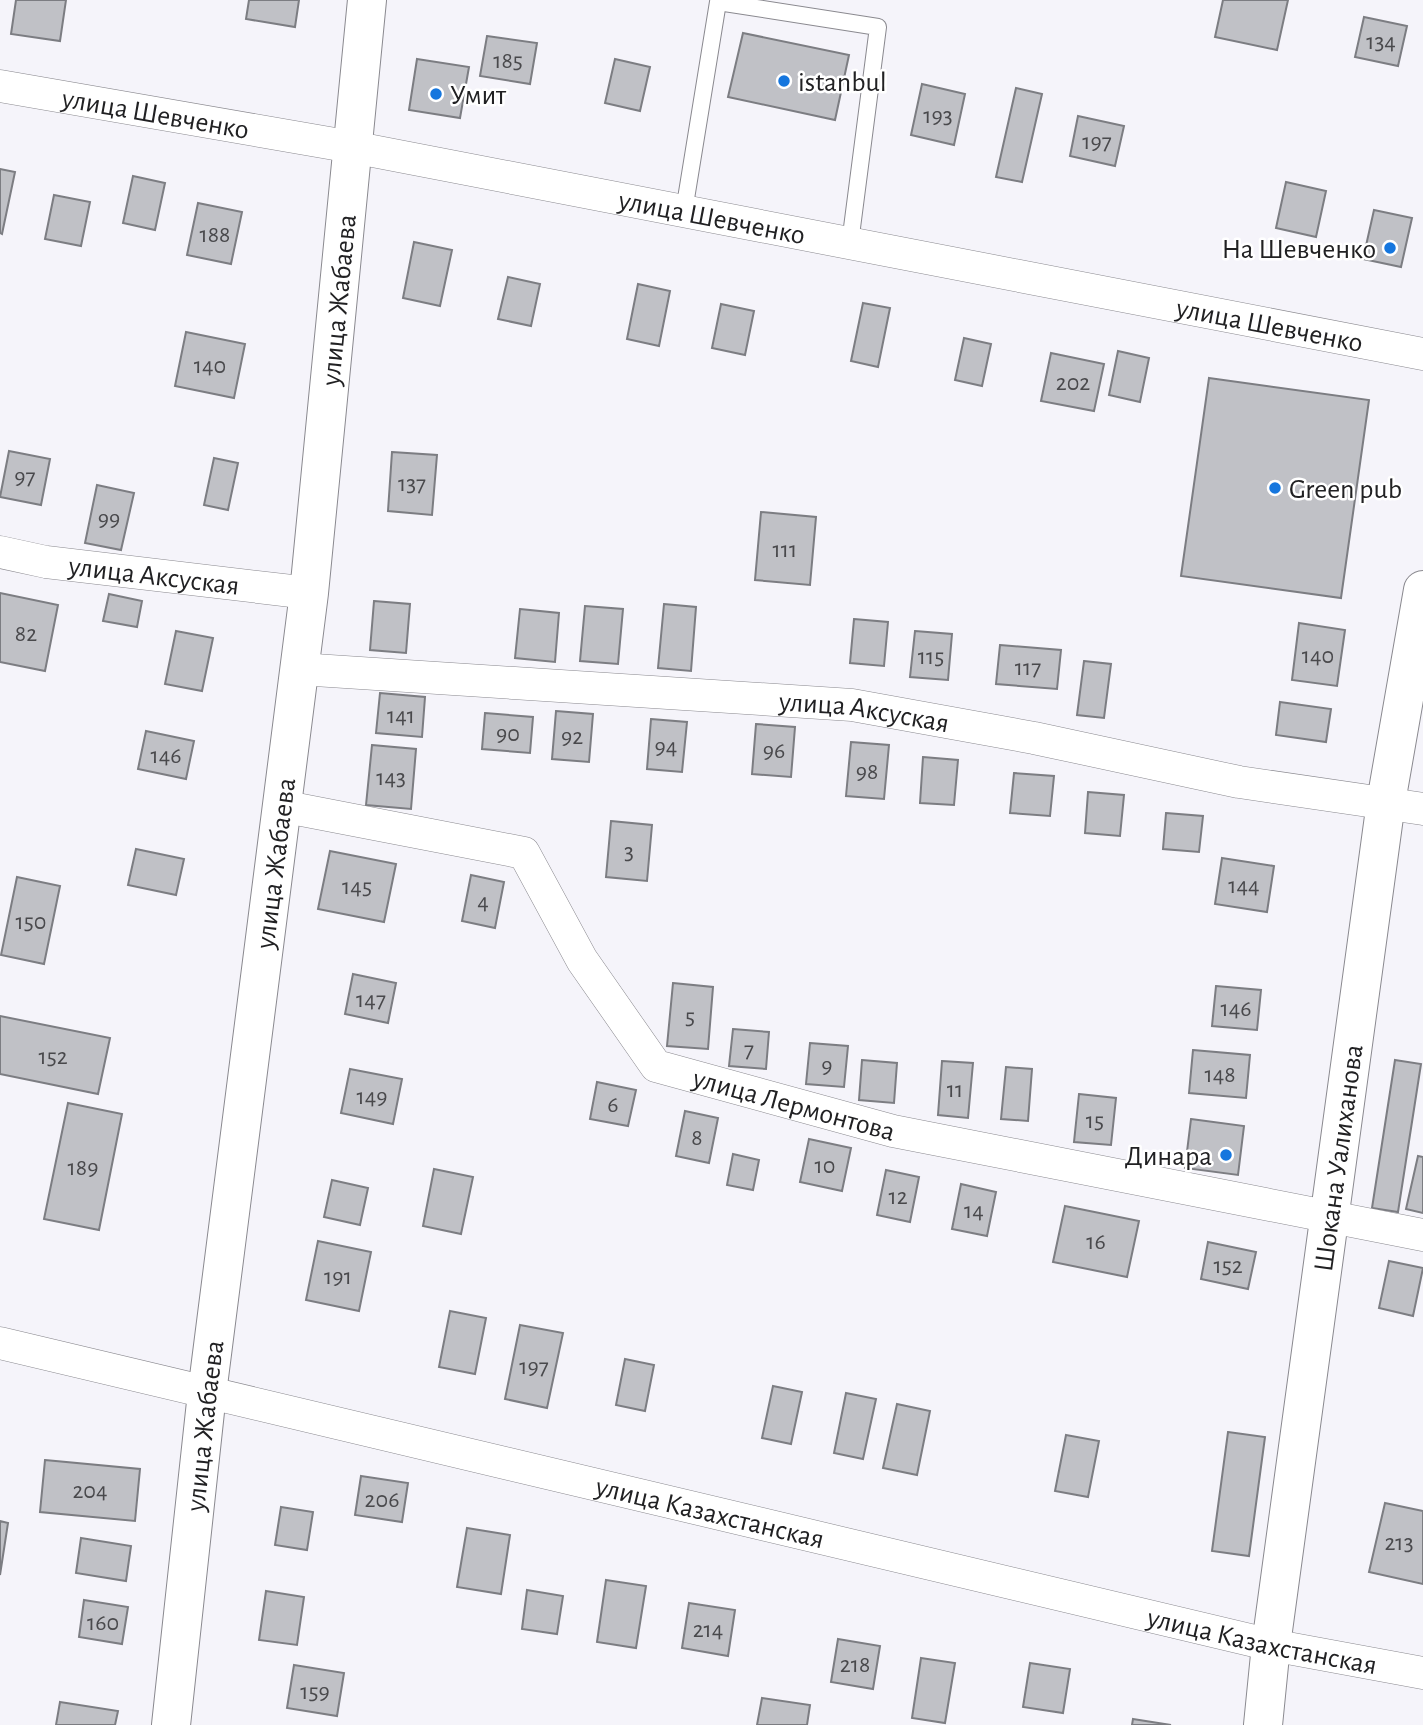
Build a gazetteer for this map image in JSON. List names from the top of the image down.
{
  "streets": {
    "street": [
      "улица Шевченко",
      "улица Жабаева",
      "улица Аксуская",
      "улица Лермонтова",
      "Шокана Уалиханова",
      "улица Казахстанская"
    ]
  },
  "crossings": [
    ["улица Шевченко", "улица Жабаева"],
    ["улица Жабаева", "улица Аксуская"],
    ["улица Жабаева", "улица Лермонтова"],
    ["улица Жабаева", "улица Казахстанская"],
    ["улица Аксуская", "Шокана Уалиханова"],
    ["улица Лермонтова", "Шокана Уалиханова"],
    ["Шокана Уалиханова", "улица Казахстанская"]
  ],
  "places": [
    "istanbul",
    "Умит",
    "На Шевченко",
    "Green pub",
    "Динара"
  ],
  "house_numbers": [
    "134",
    "185",
    "193",
    "197",
    "188",
    "140",
    "202",
    "97",
    "137",
    "99",
    "111",
    "82",
    "140",
    "115",
    "117",
    "141",
    "90",
    "92",
    "94",
    "96",
    "146",
    "98",
    "143",
    "3",
    "144",
    "145",
    "4",
    "150",
    "147",
    "146",
    "5",
    "7",
    "152",
    "9",
    "148",
    "11",
    "149",
    "6",
    "15",
    "8",
    "10",
    "189",
    "12",
    "14",
    "16",
    "152",
    "191",
    "197",
    "204",
    "206",
    "213",
    "160",
    "214",
    "218",
    "159"
  ]
}
